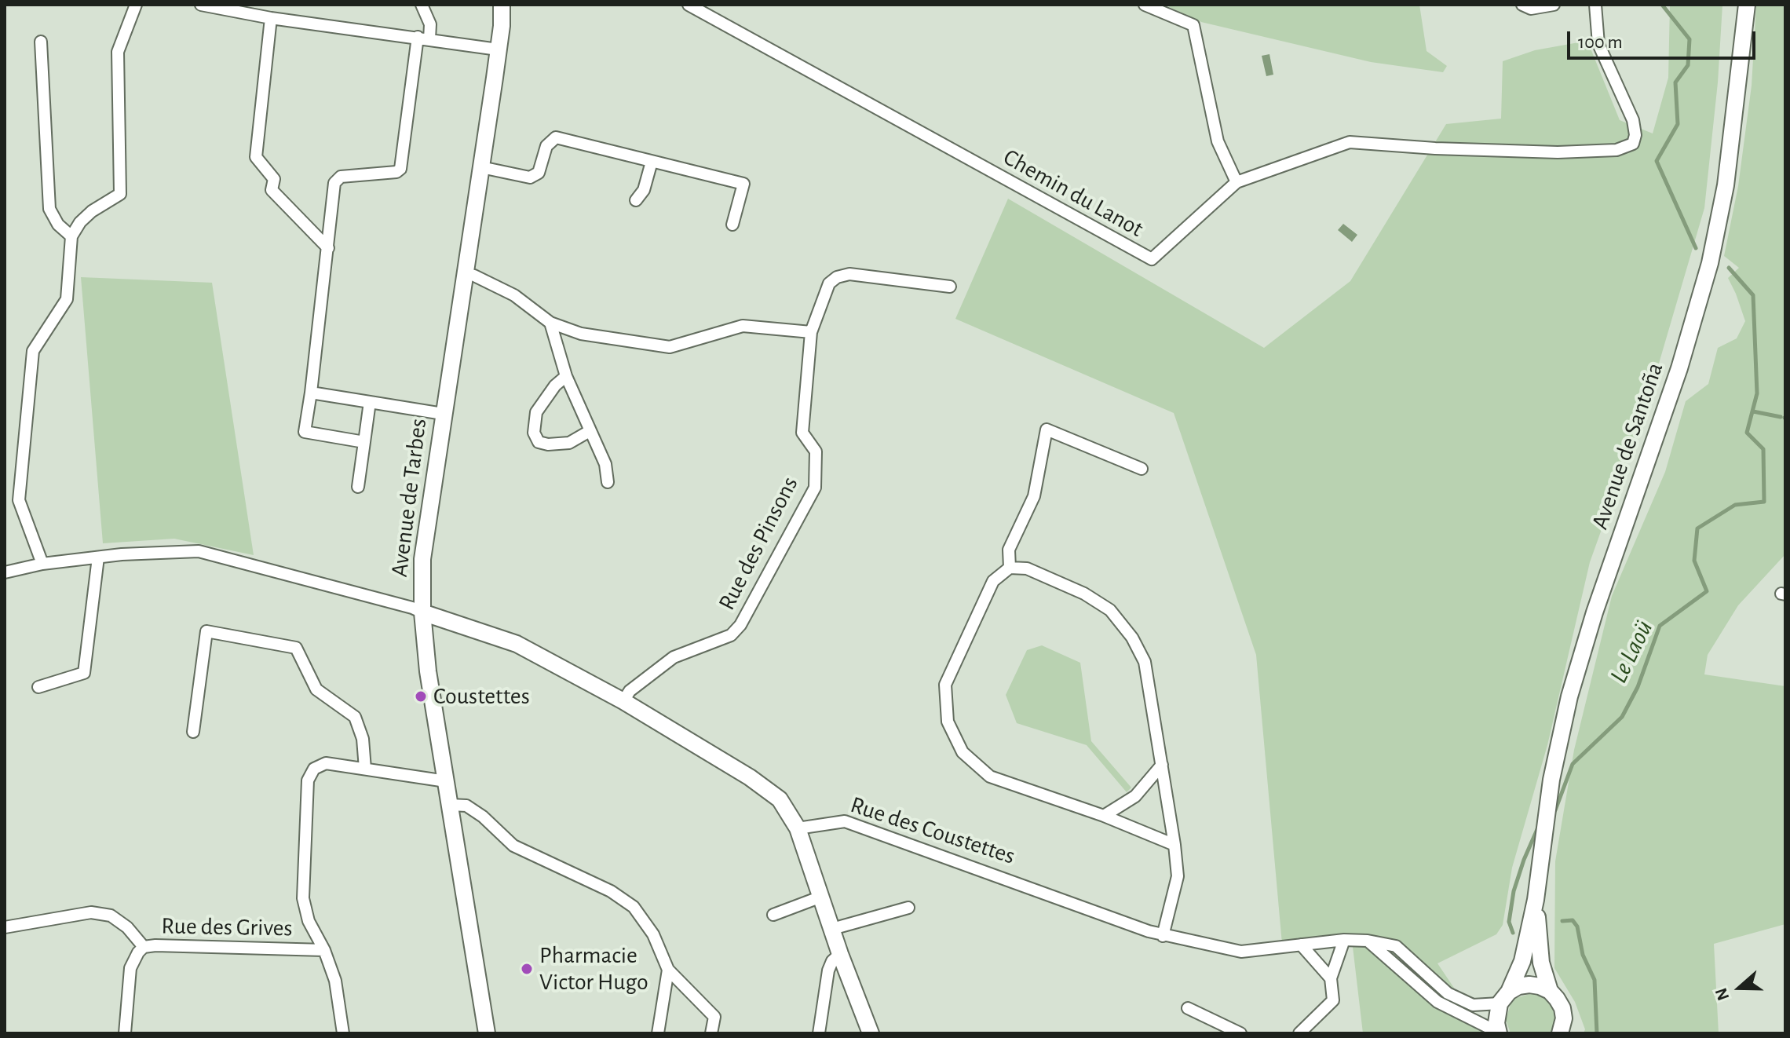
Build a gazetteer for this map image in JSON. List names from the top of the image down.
{
  "streets": {
    "street": [
      "Chemin du Lanot",
      "Avenue de Santoña",
      "Avenue de Tarbes",
      "Rue des Pinsons",
      "Rue des Coustettes",
      "Rue des Grives"
    ]
  },
  "crossings": [
    ["Avenue de Santoña", "Rue des Coustettes"]
  ],
  "water": ["Le Laoü"],
  "places": ["Coustettes", "Pharmacie Victor Hugo"],
  "scale_bar": "100 m",
  "north": "left"
}
